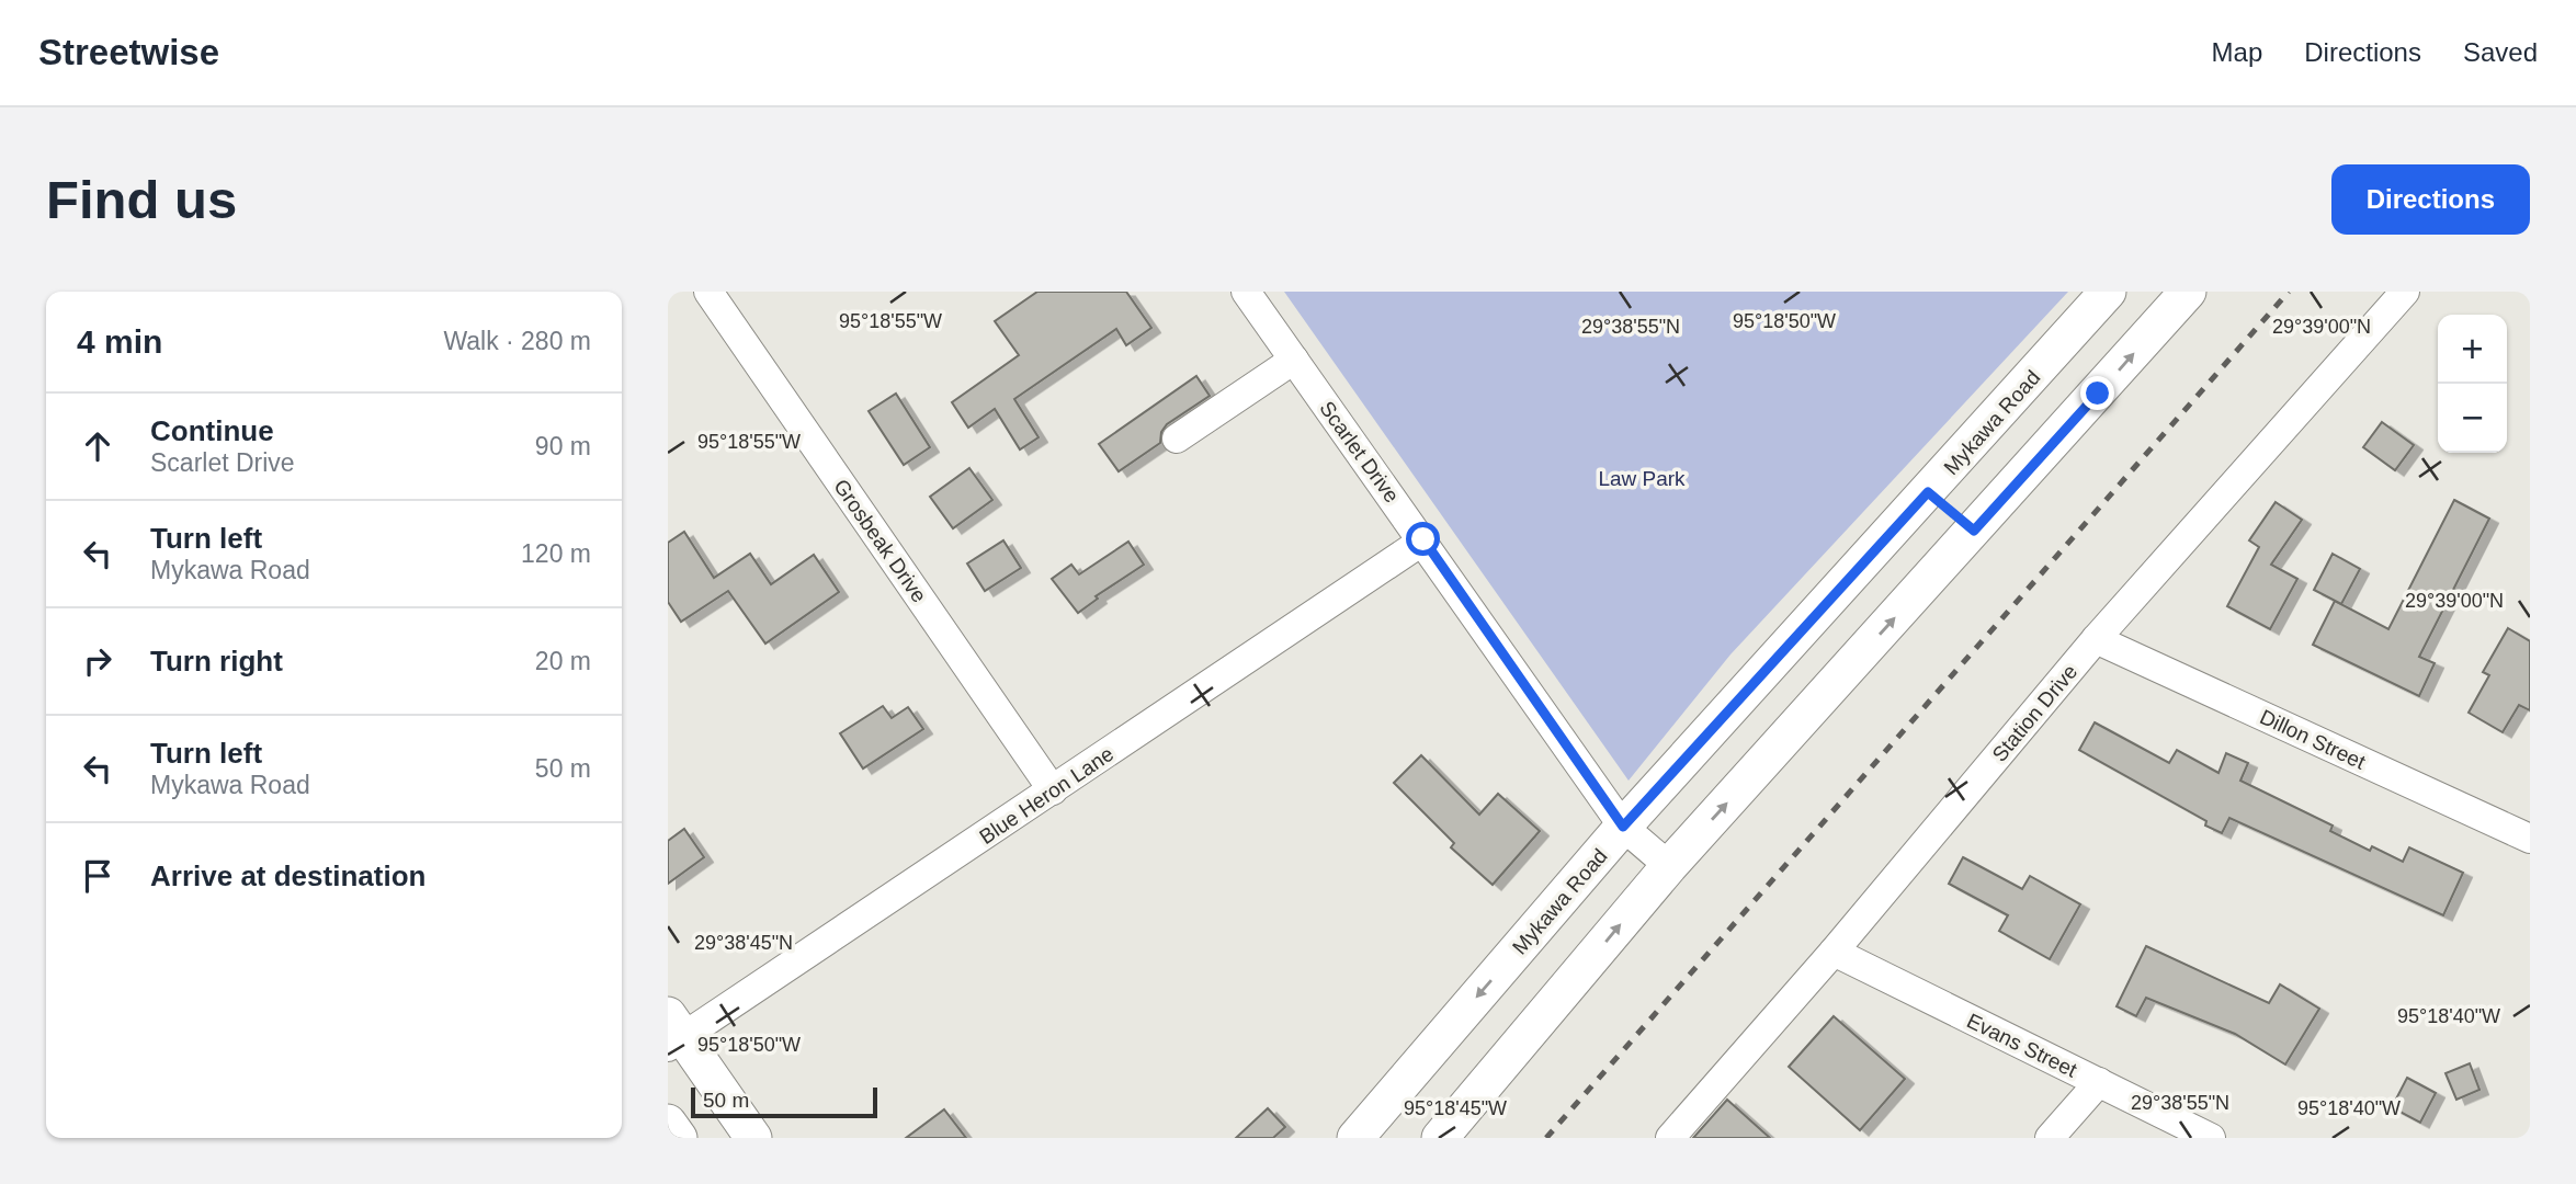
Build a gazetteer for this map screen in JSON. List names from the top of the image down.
{
  "streets": {
    "main road": ["Mykawa Road"],
    "street": [
      "Scarlet Drive",
      "Grosbeak Drive",
      "Station Drive",
      "Dillon Street",
      "Blue Heron Lane",
      "Evans Street"
    ]
  },
  "crossings": [
    ["Mykawa Road", "Scarlet Drive"],
    ["Scarlet Drive", "Blue Heron Lane"],
    ["Grosbeak Drive", "Blue Heron Lane"],
    ["Station Drive", "Dillon Street"],
    ["Station Drive", "Evans Street"]
  ],
  "parks": ["Law Park"],
  "scale_bar": "50 m",
  "page": {
    "header": "Streetwise",
    "nav": ["Map", "Directions", "Saved"],
    "buttons": "Directions",
    "title": "Find us",
    "heading": ["4 min", "Walk · 280 m"],
    "map_buttons": ["+", "−"],
    "list": [
      ["Continue", "Scarlet Drive", "90 m"],
      ["Turn left", "Mykawa Road", "120 m"],
      ["Turn right", "20 m"],
      ["Turn left", "Mykawa Road", "50 m"],
      "Arrive at destination"
    ],
    "scale": "50 m"
  },
  "coordinates": [
    "95°18'55\"W",
    "95°18'50\"W",
    "29°39'00\"N",
    "29°38'55\"N",
    "29°38'45\"N",
    "95°18'40\"W",
    "95°18'45\"W"
  ]
}
